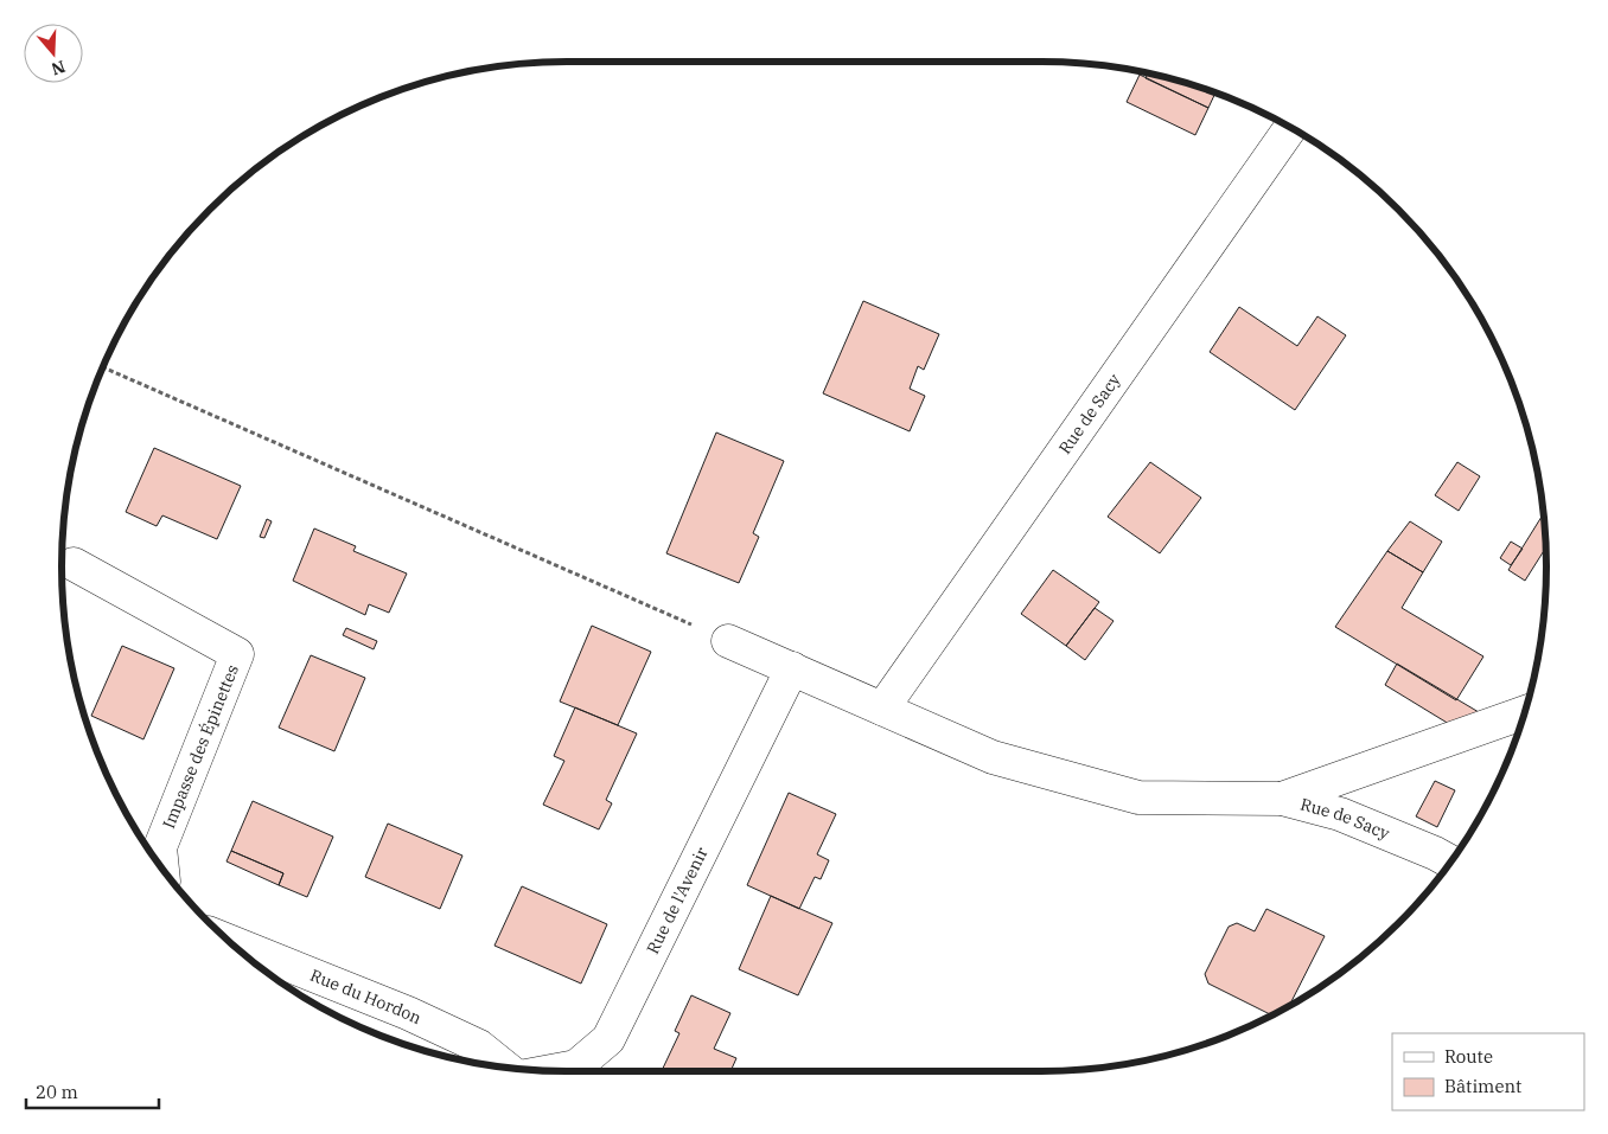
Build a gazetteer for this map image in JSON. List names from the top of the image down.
{
  "streets": {
    "street": [
      "Rue de Sacy",
      "Impasse des Épinettes",
      "Rue de l'Avenir",
      "Rue du Hordon"
    ]
  },
  "crossings": [
    ["Rue de Sacy", "Rue de l'Avenir"]
  ],
  "legend": ["Route", "Bâtiment"],
  "scale_bar": "20 m",
  "north": "bottom"
}
